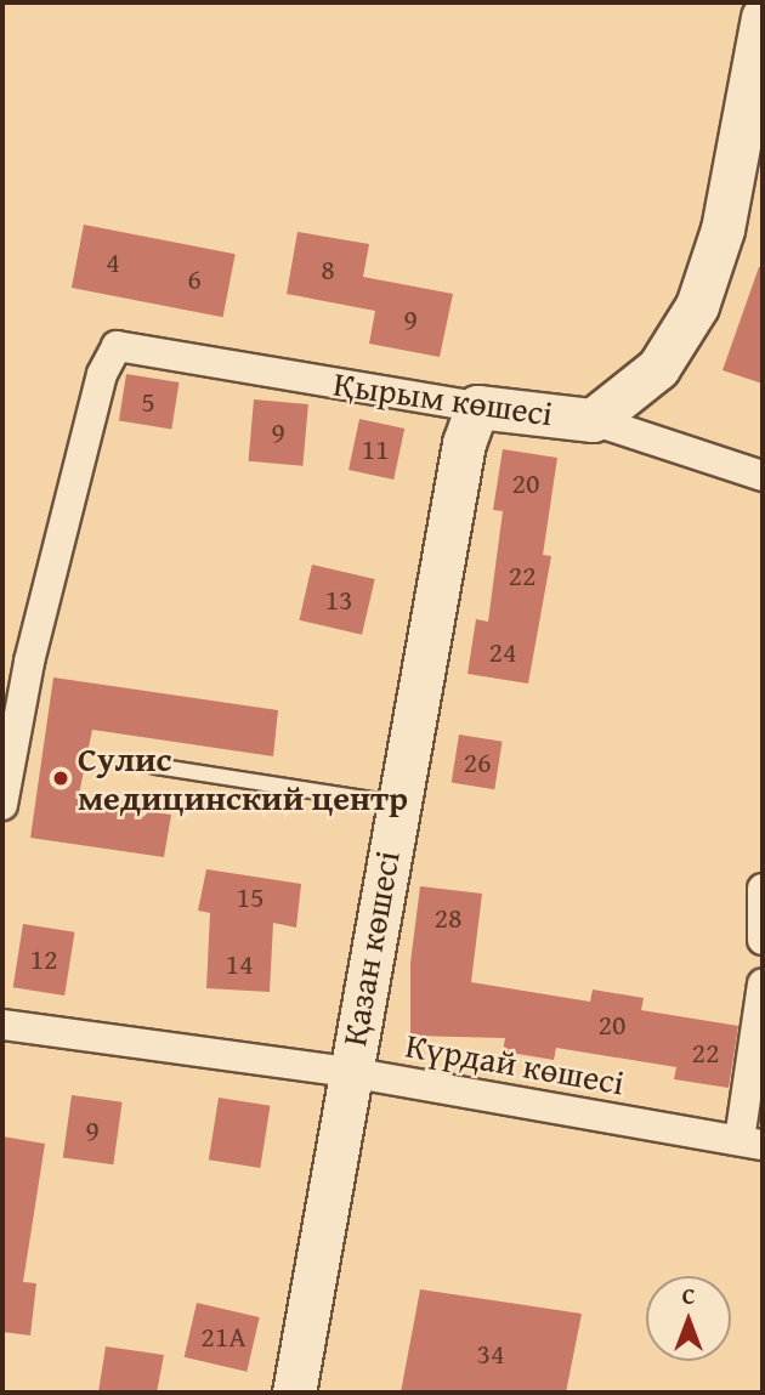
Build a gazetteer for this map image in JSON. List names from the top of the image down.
{
  "streets": {
    "street": ["Қырым көшесі", "Қазан көшесі", "Күрдай көшесі"]
  },
  "crossings": [
    ["Қырым көшесі", "Қазан көшесі"],
    ["Қазан көшесі", "Күрдай көшесі"]
  ],
  "places": ["Сулис медицинский центр"],
  "house_numbers": [
    "4",
    "8",
    "6",
    "9",
    "5",
    "9",
    "11",
    "20",
    "22",
    "13",
    "24",
    "26",
    "15",
    "28",
    "12",
    "14",
    "20",
    "22",
    "9",
    "21А",
    "34"
  ],
  "north": "top"
}
